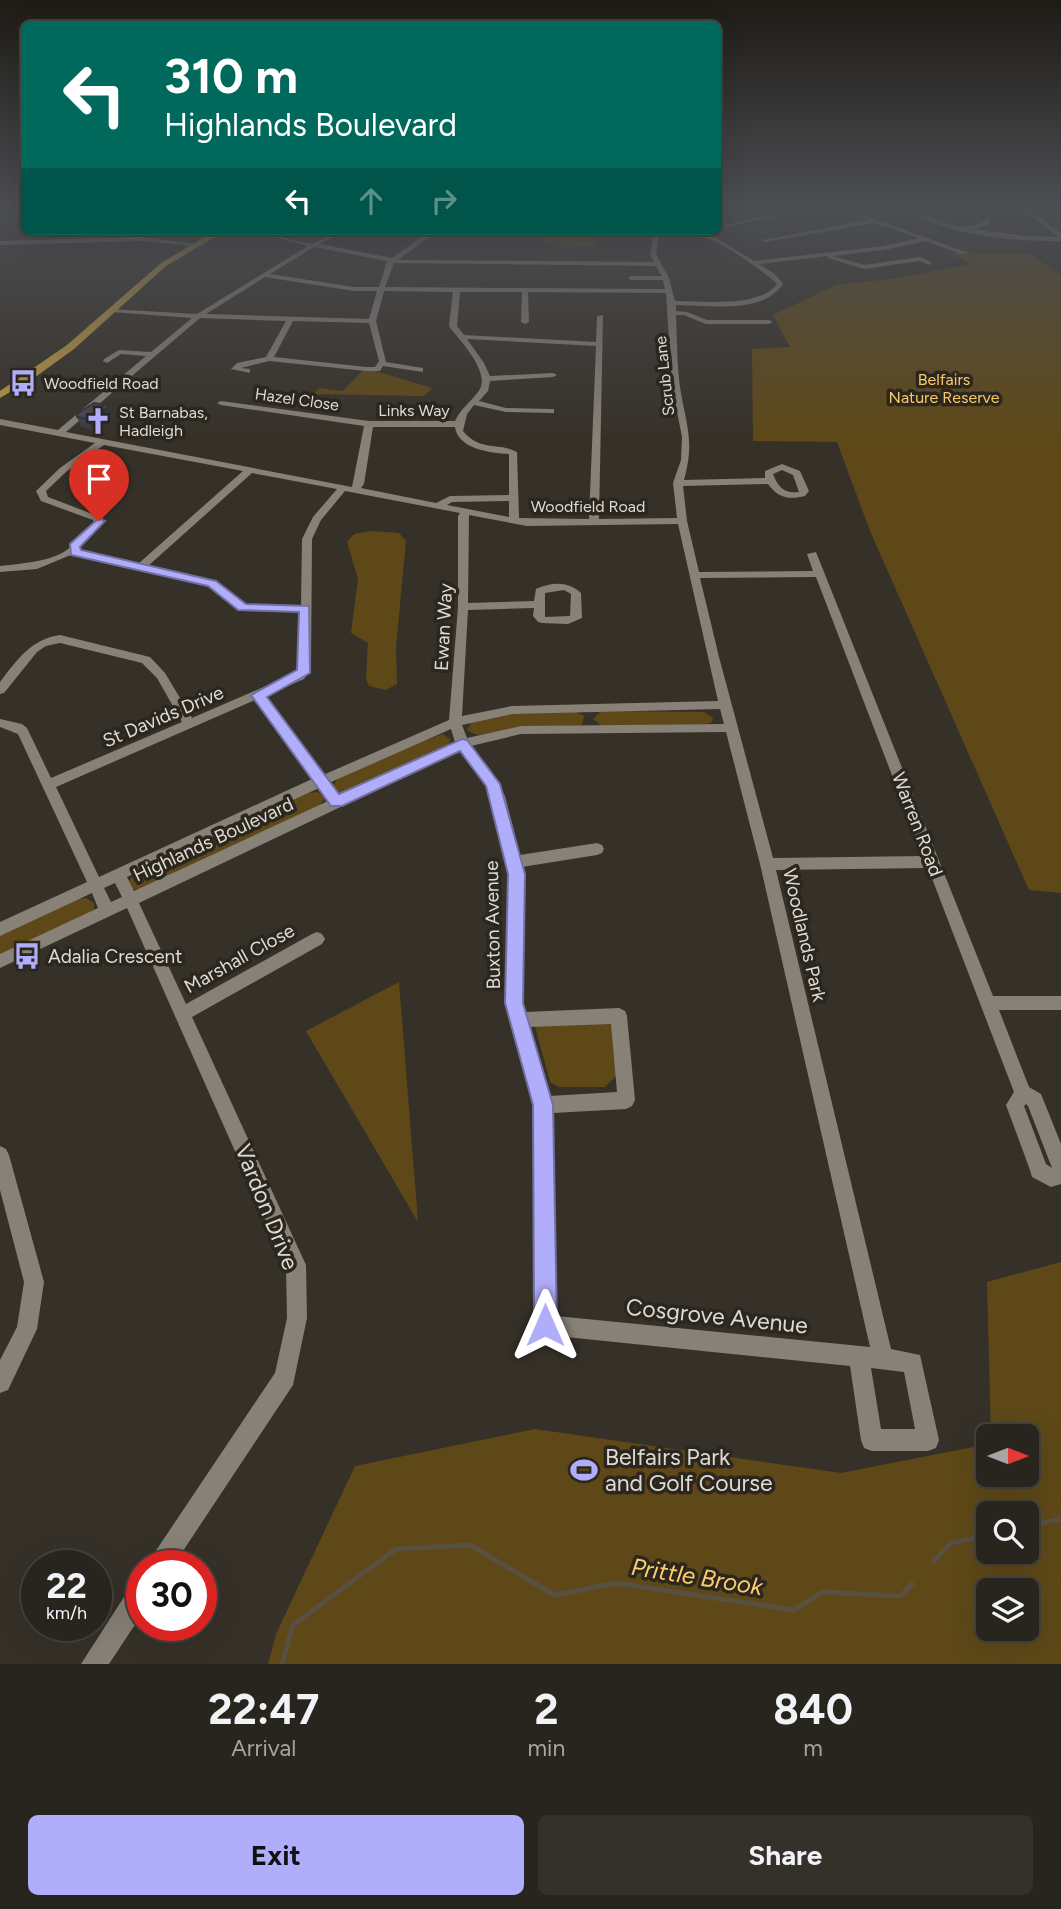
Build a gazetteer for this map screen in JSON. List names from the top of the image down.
{
  "streets": {
    "street": [
      "Scrub Lane",
      "Hazel Close",
      "Links Way",
      "Woodfield Road",
      "Ewan Way",
      "St Davids Drive",
      "Warren Road",
      "Highlands Boulevard",
      "Buxton Avenue",
      "Woodlands Park",
      "Marshall Close",
      "Vardon Drive",
      "Cosgrove Avenue"
    ]
  },
  "crossings": [
    ["Scrub Lane", "Woodfield Road"],
    ["Scrub Lane", "Woodlands Park"],
    ["Hazel Close", "Links Way"],
    ["Woodfield Road", "Ewan Way"],
    ["Woodfield Road", "St Davids Drive"],
    ["Woodfield Road", "Woodlands Park"],
    ["Ewan Way", "Highlands Boulevard"],
    ["Ewan Way", "Buxton Avenue"],
    ["Highlands Boulevard", "Buxton Avenue"],
    ["Highlands Boulevard", "Woodlands Park"],
    ["Highlands Boulevard", "Vardon Drive"],
    ["Buxton Avenue", "Cosgrove Avenue"],
    ["Woodlands Park", "Cosgrove Avenue"],
    ["Marshall Close", "Vardon Drive"]
  ],
  "water": ["Prittle Brook"],
  "parks": ["Belfairs Nature Reserve"],
  "places": {
    "bus stop": ["Woodfield Road", "Adalia Crescent"],
    "church": ["St Barnabas, Hadleigh"],
    "sports": ["Belfairs Park and Golf Course"]
  },
  "north": "right",
  "page": {
    "turn": ["310 m", "Highlands Boulevard"],
    "speed": "22 km/h",
    "limit": "30",
    "eta": [
      "22:47",
      "Arrival",
      "2",
      "min",
      "840",
      "m"
    ],
    "buttons": ["Exit", "Share"]
  }
}
